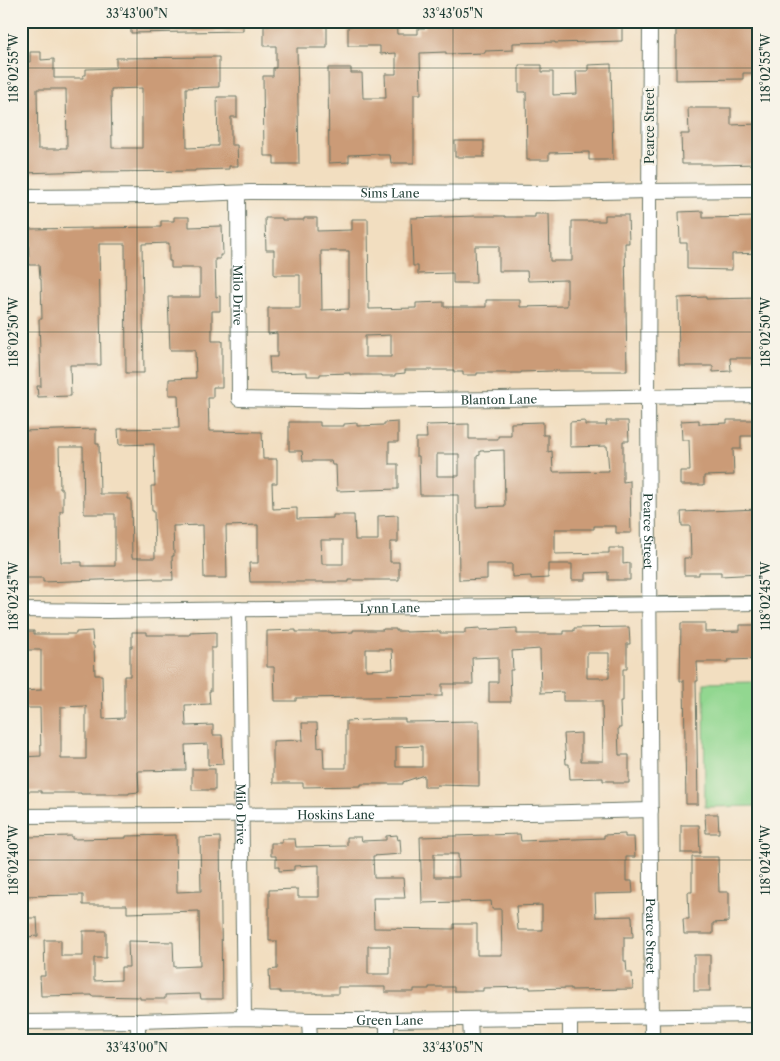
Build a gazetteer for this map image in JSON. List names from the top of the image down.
{
  "streets": {
    "street": [
      "Pearce Street",
      "Sims Lane",
      "Milo Drive",
      "Blanton Lane",
      "Lynn Lane",
      "Hoskins Lane",
      "Green Lane"
    ]
  },
  "crossings": [
    ["Pearce Street", "Sims Lane"],
    ["Pearce Street", "Blanton Lane"],
    ["Pearce Street", "Lynn Lane"],
    ["Pearce Street", "Hoskins Lane"],
    ["Pearce Street", "Green Lane"],
    ["Sims Lane", "Milo Drive"],
    ["Milo Drive", "Blanton Lane"],
    ["Milo Drive", "Lynn Lane"],
    ["Milo Drive", "Hoskins Lane"],
    ["Milo Drive", "Green Lane"]
  ],
  "coordinates": [
    "33°43'00\"N",
    "33°43'05\"N",
    "118°02'55\"W",
    "118°02'50\"W",
    "118°02'45\"W",
    "118°02'40\"W"
  ]
}
